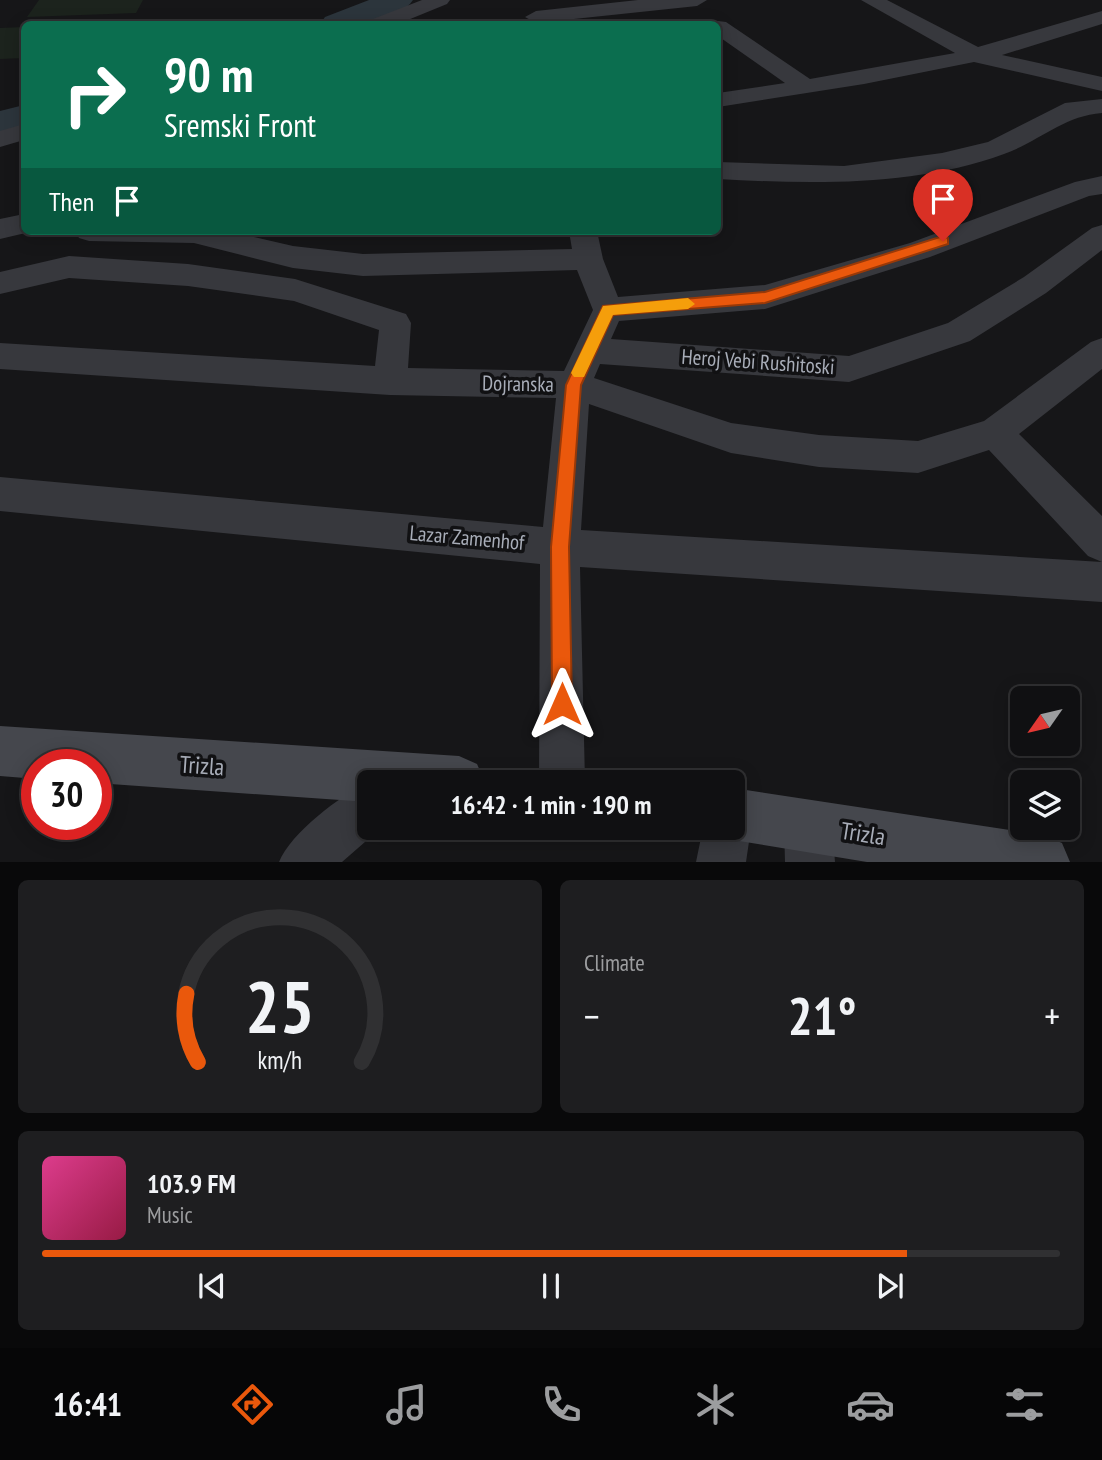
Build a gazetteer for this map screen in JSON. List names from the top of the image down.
{
  "streets": {
    "street": [
      "Heroj Vebi Rushitoski",
      "Dojranska",
      "Lazar Zamenhof",
      "Trizla"
    ]
  },
  "north": "bottom left",
  "page": {
    "turn": ["90 m", "Sremski Front"],
    "then": "Then",
    "limit": "30",
    "trip": "16:42 · 1 min · 190 m",
    "tile": "Climate",
    "heat": ["−", "21°", "+"],
    "song": ["103.9 FM", "Music"],
    "tabs": "16:41",
    "gauge": ["25", "km/h"]
  }
}
